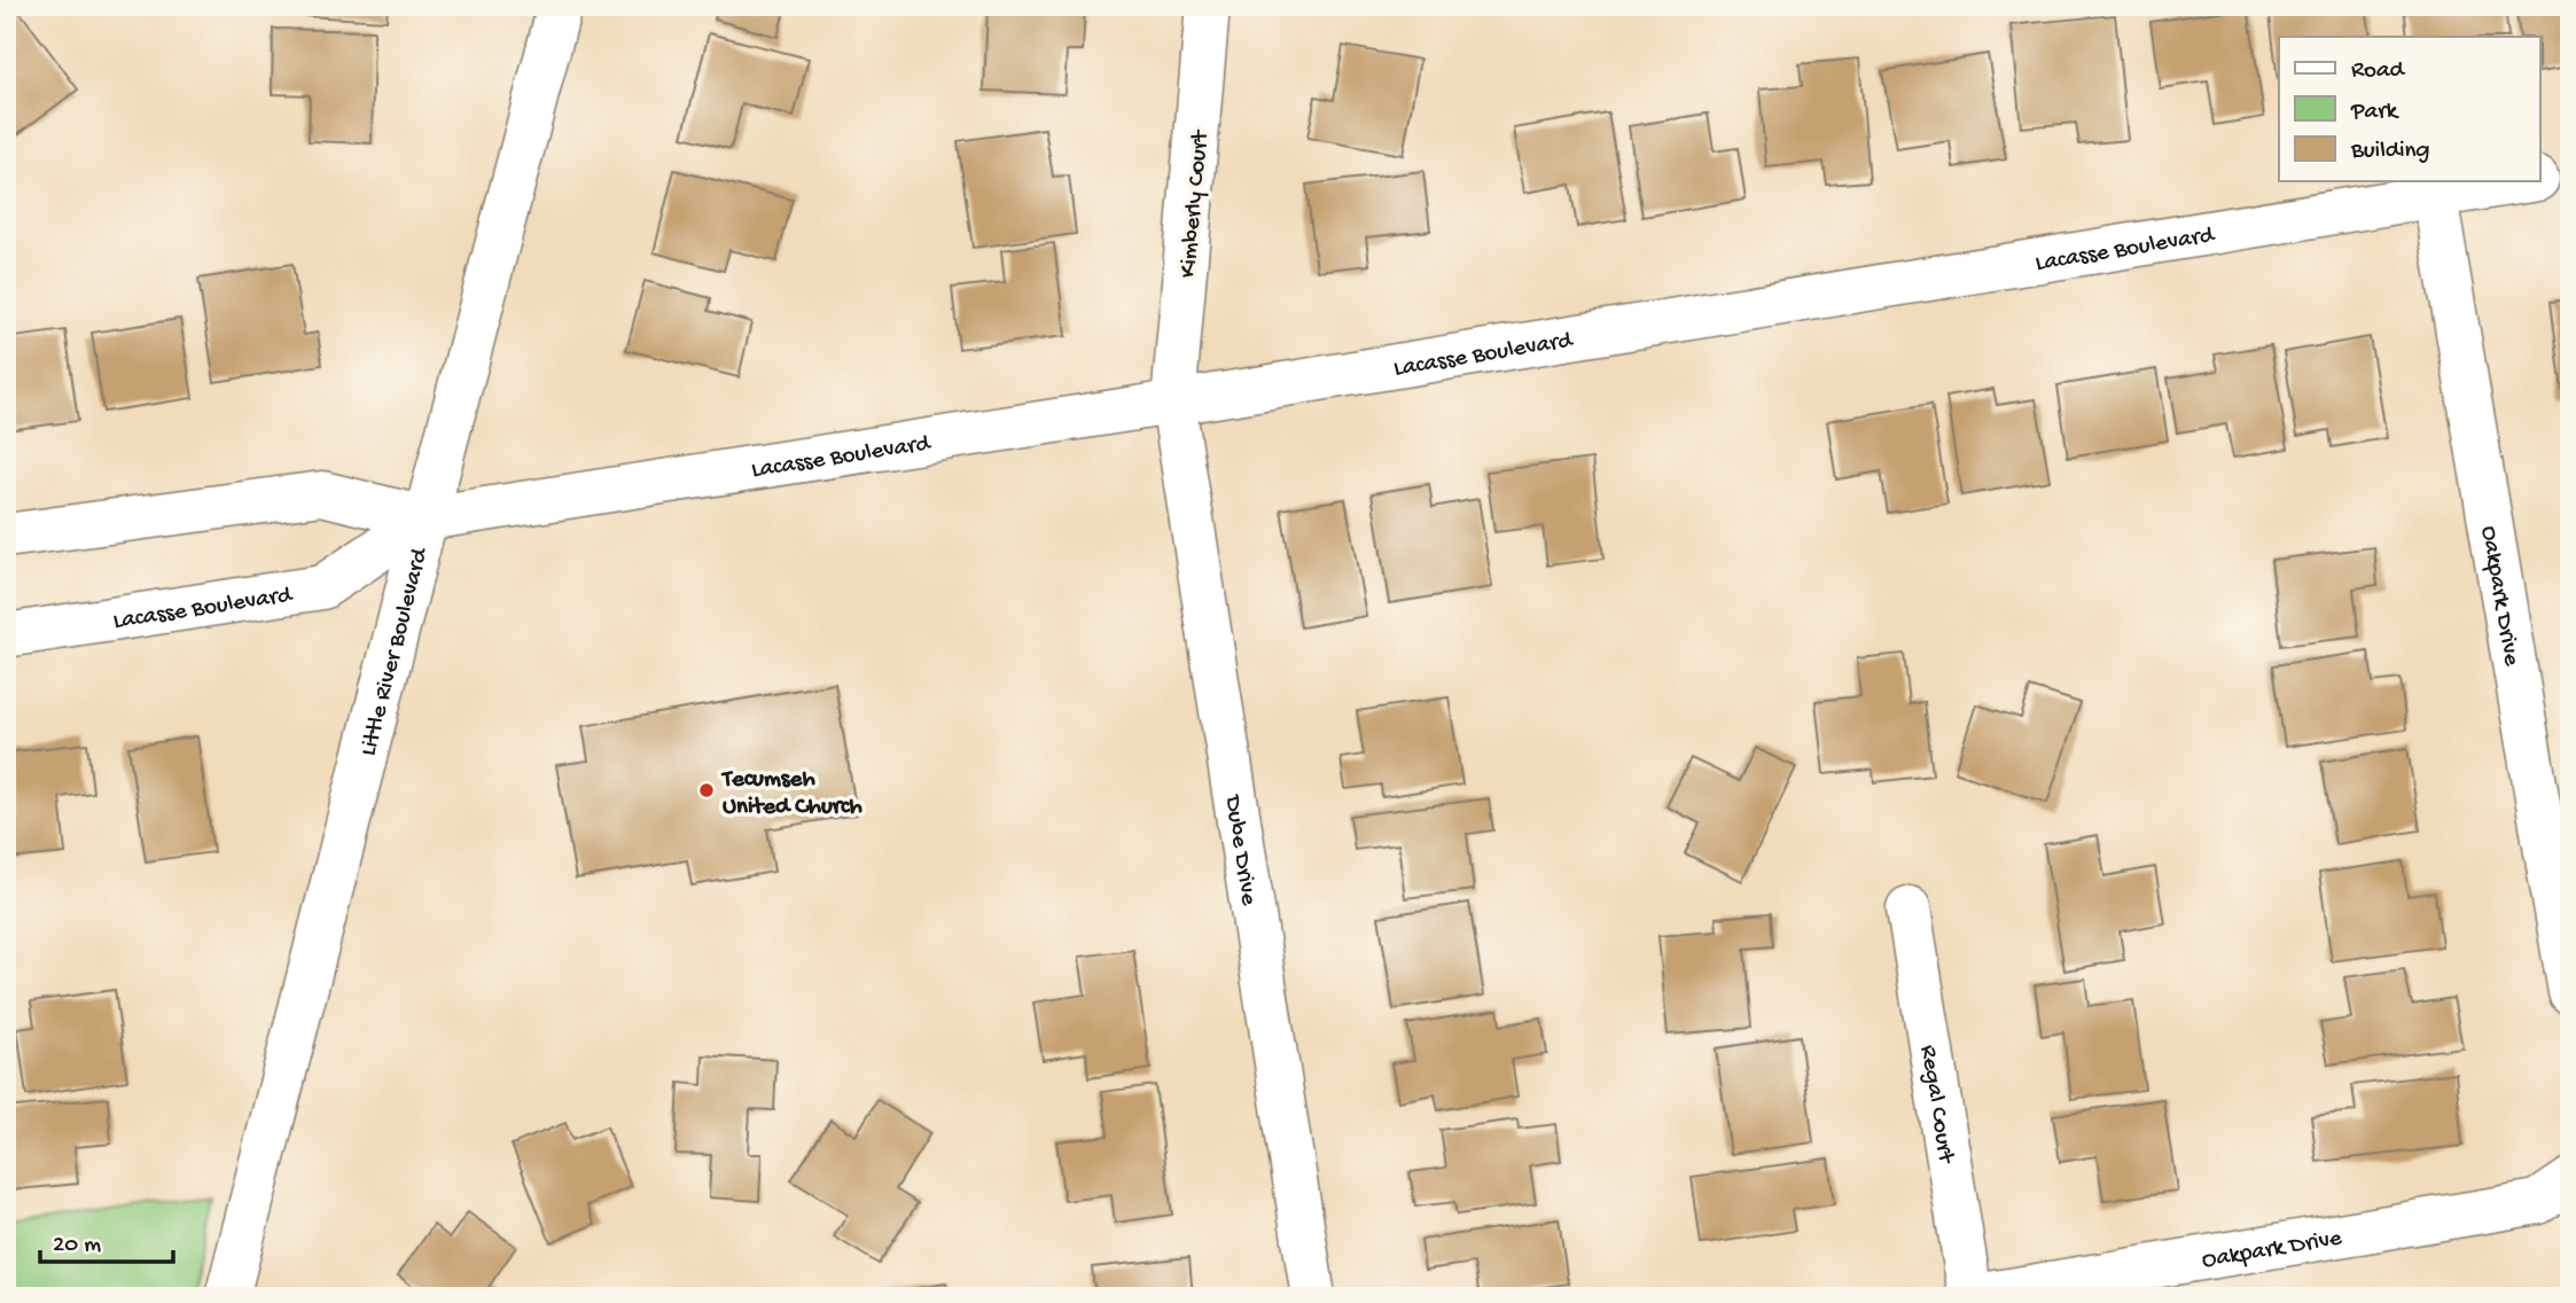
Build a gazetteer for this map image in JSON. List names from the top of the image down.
{
  "streets": {
    "street": [
      "Kimberly Court",
      "Lacasse Boulevard",
      "Oakpark Drive",
      "Little River Boulevard",
      "Dube Drive",
      "Regal Court"
    ]
  },
  "crossings": [
    ["Kimberly Court", "Lacasse Boulevard"],
    ["Kimberly Court", "Dube Drive"],
    ["Lacasse Boulevard", "Oakpark Drive"],
    ["Lacasse Boulevard", "Little River Boulevard"],
    ["Lacasse Boulevard", "Dube Drive"],
    ["Oakpark Drive", "Regal Court"]
  ],
  "places": ["Tecumseh United Church"],
  "legend": ["Road", "Park", "Building"],
  "scale_bar": "20 m"
}
